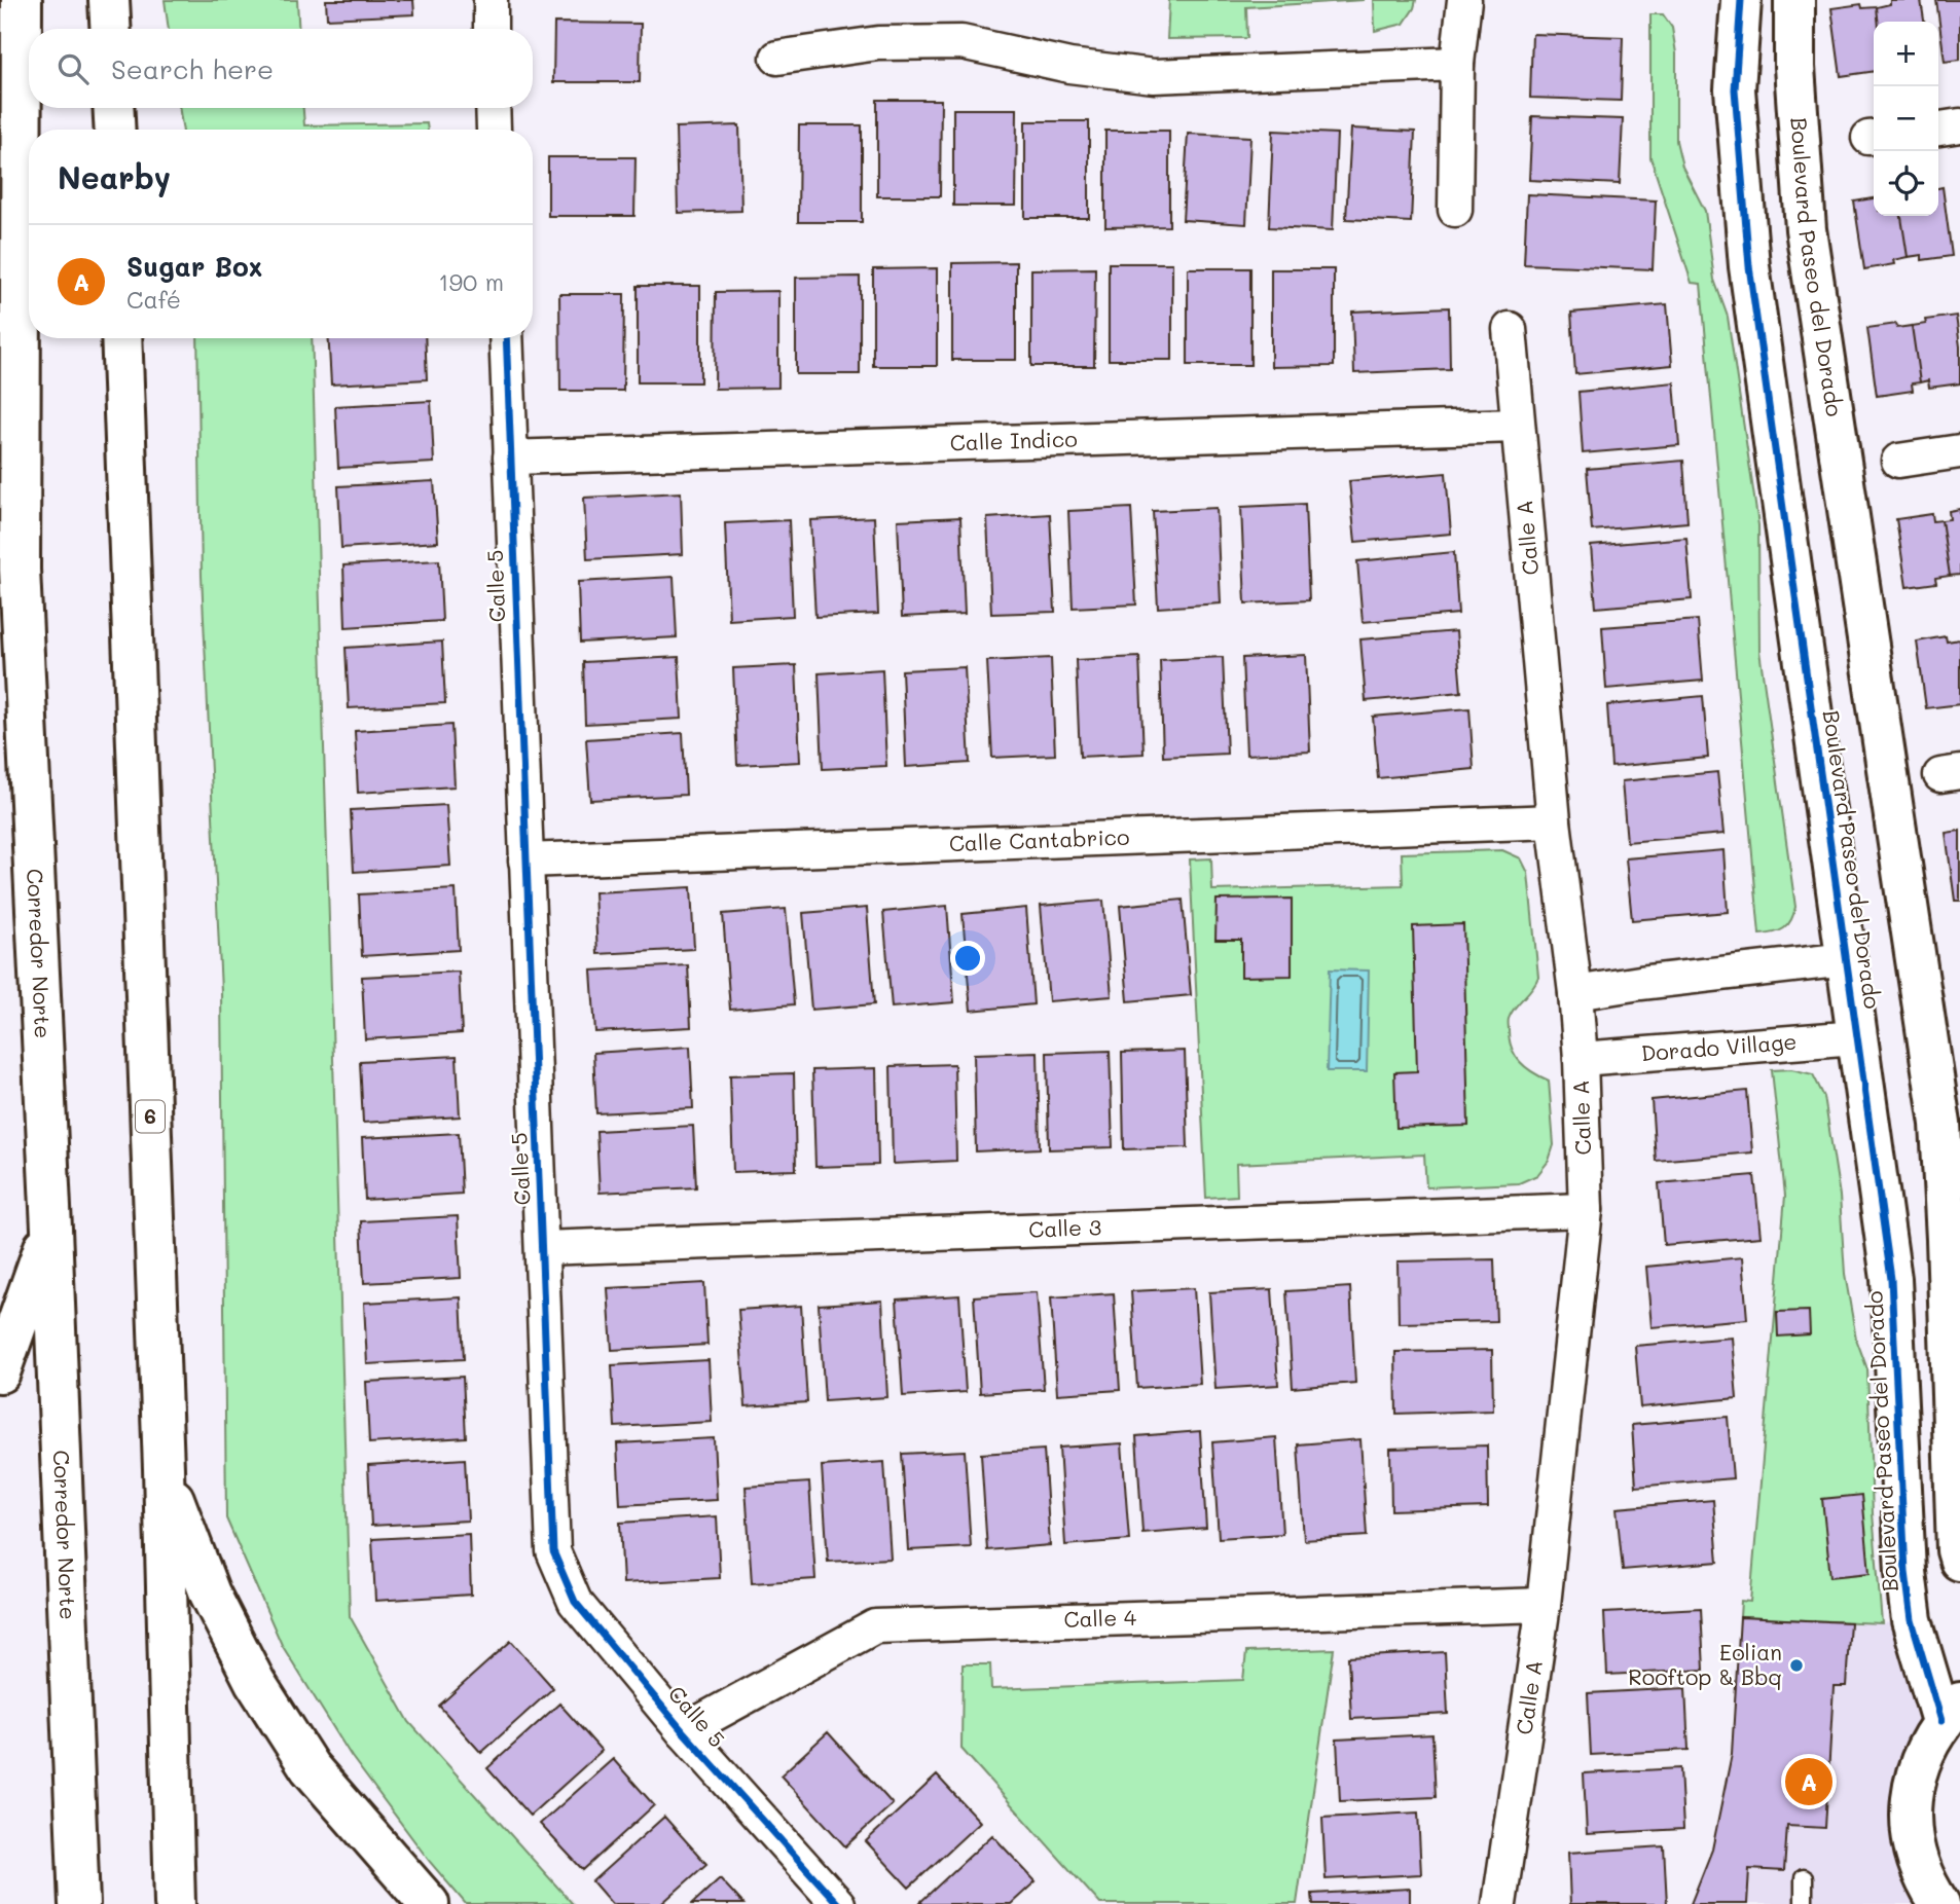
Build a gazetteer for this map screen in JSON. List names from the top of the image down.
{
  "streets": {
    "main road": ["Boulevard Paseo del Dorado", "Corredor Norte", "6"],
    "street": [
      "Calle Indico",
      "Calle A",
      "Calle 5",
      "Calle Cantabrico",
      "Dorado Village",
      "Calle 3",
      "Calle 4"
    ]
  },
  "crossings": [
    ["Boulevard Paseo del Dorado", "Dorado Village"],
    ["Calle Indico", "Calle A"],
    ["Calle Indico", "Calle 5"],
    ["Calle A", "Calle Cantabrico"],
    ["Calle A", "Dorado Village"],
    ["Calle A", "Calle 3"],
    ["Calle A", "Calle 4"],
    ["Calle 5", "Calle Cantabrico"],
    ["Calle 5", "Calle 3"],
    ["Calle 5", "Calle 4"]
  ],
  "places": ["Eolian Rooftop & Bbq"],
  "page": {
    "map_buttons": ["+", "−"],
    "search": "Search here",
    "heading": "Nearby",
    "list": [
      {
        "mark": "A",
        "name": "Sugar Box",
        "note": "Café",
        "value": "190 m"
      }
    ],
    "pins": "A"
  }
}
